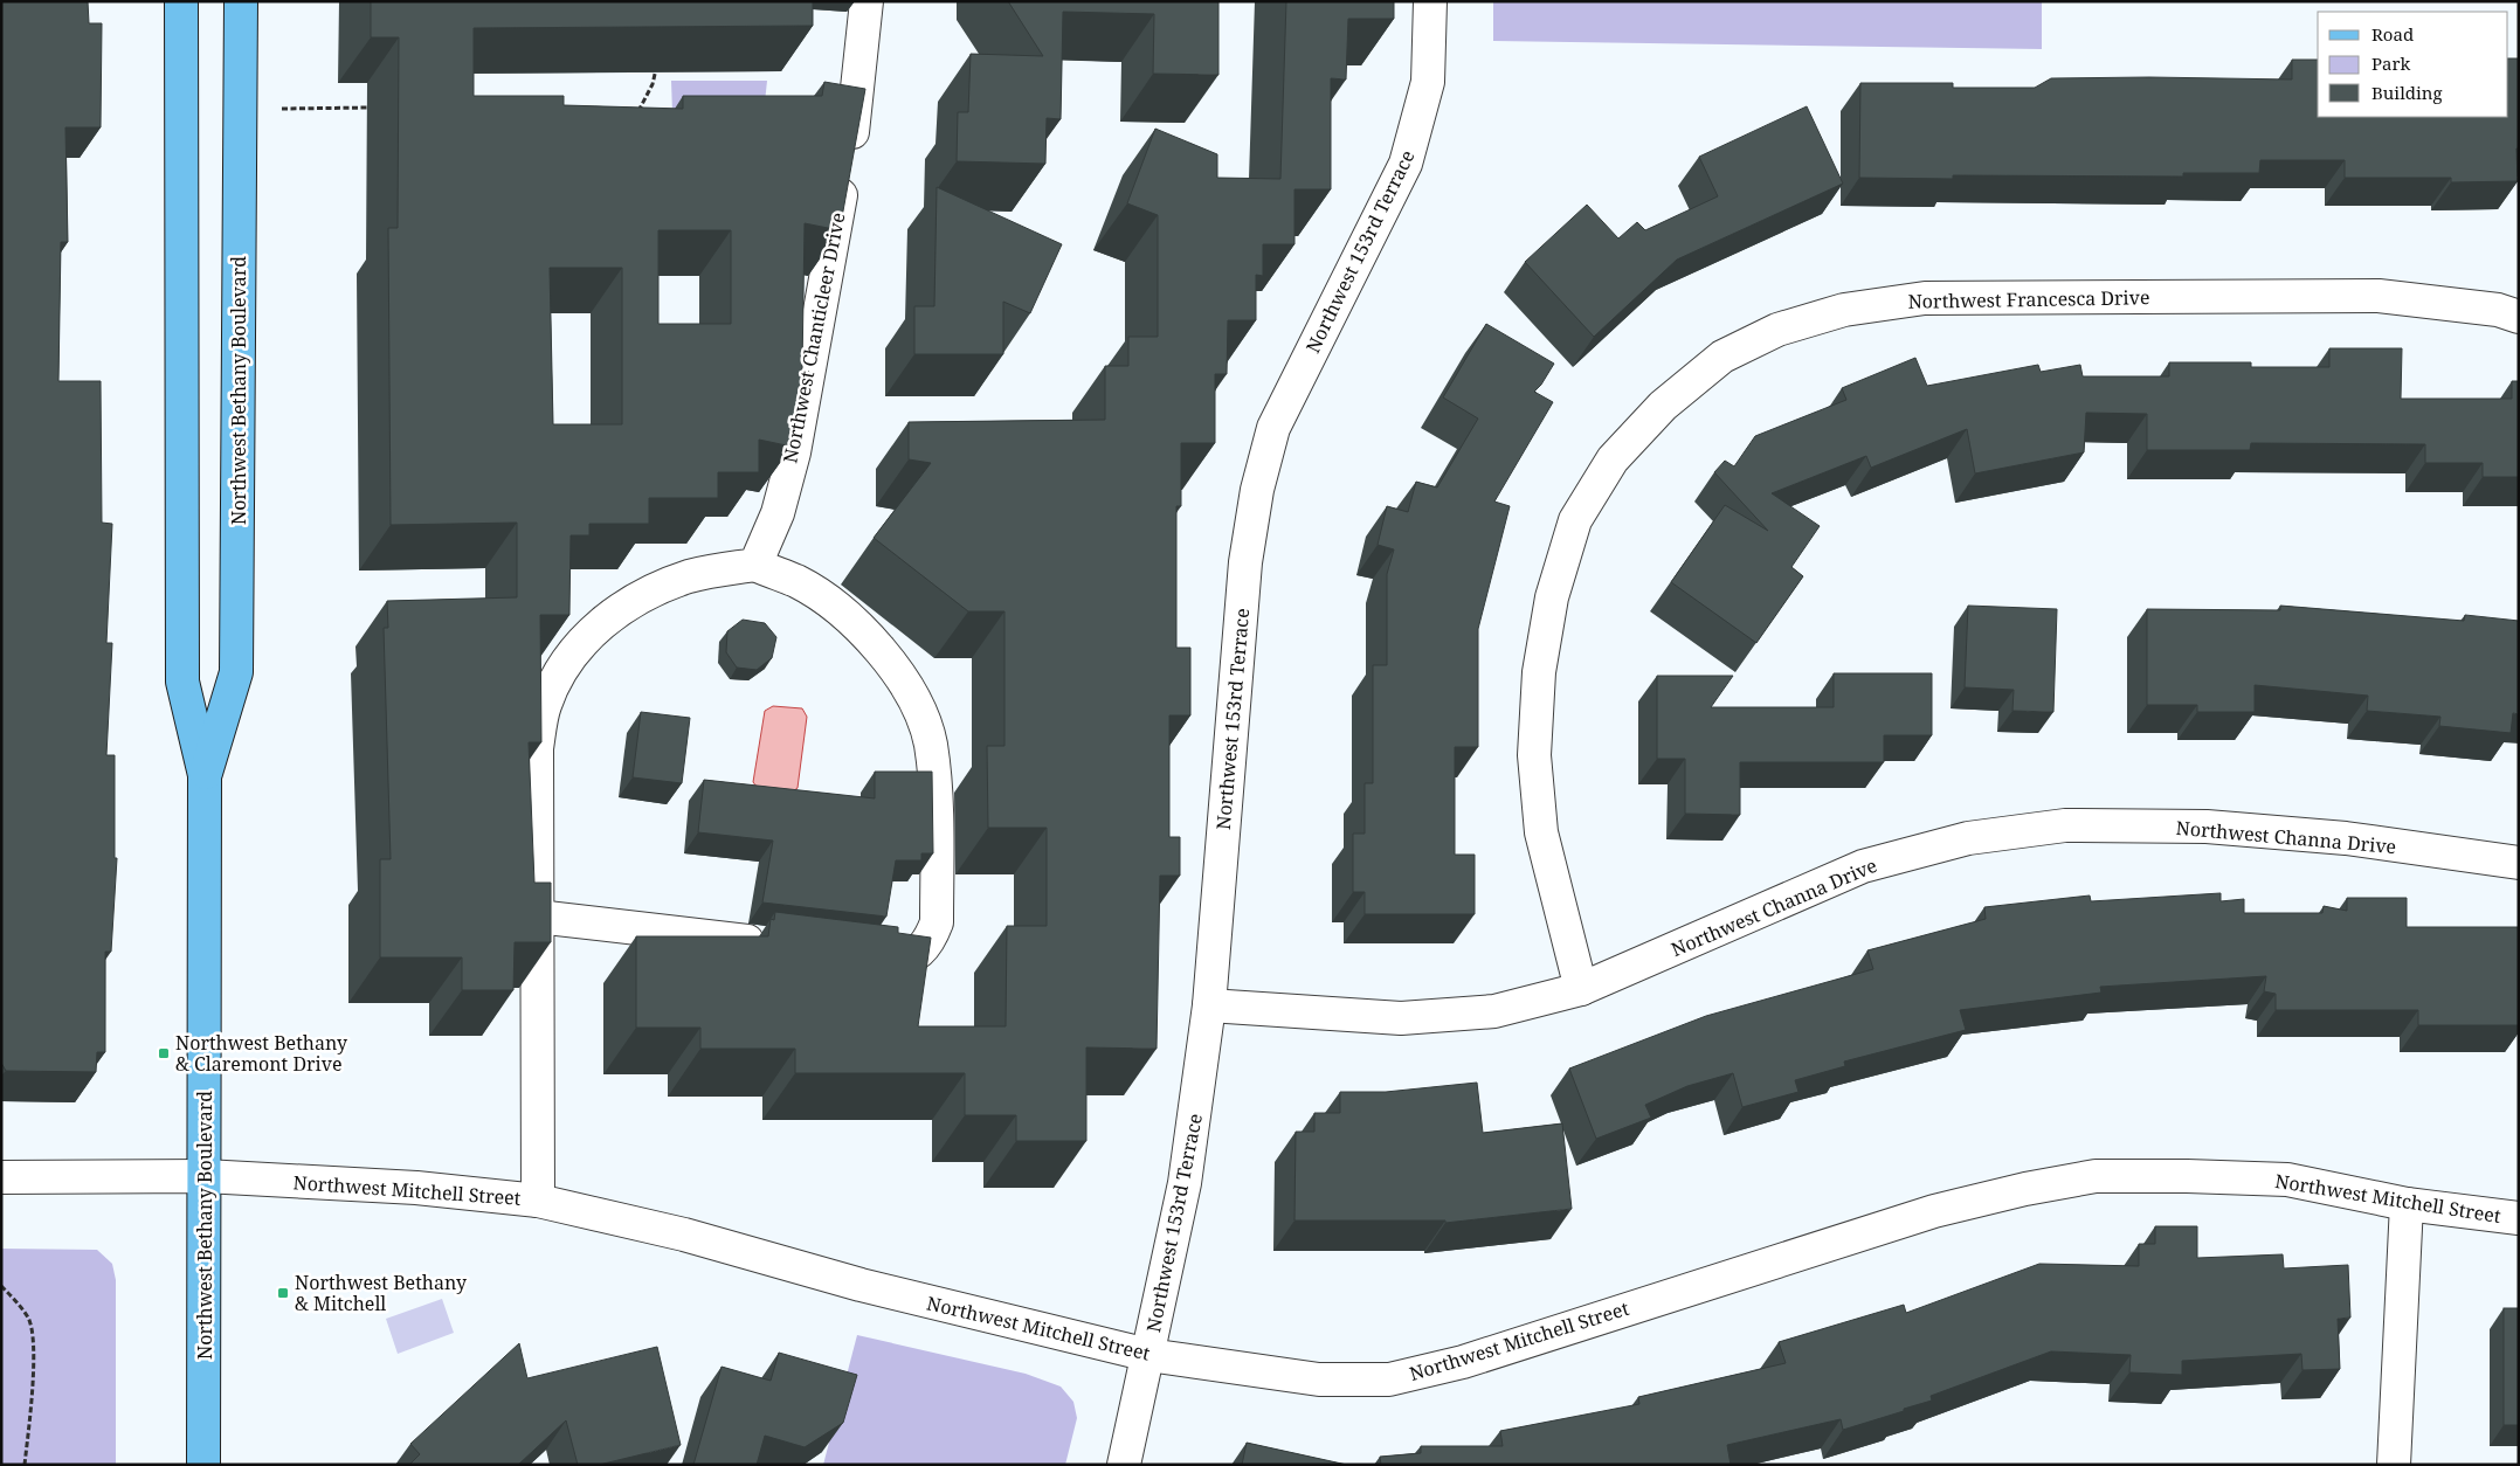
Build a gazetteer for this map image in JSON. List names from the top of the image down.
{
  "streets": {
    "main road": ["Northwest Bethany Boulevard"],
    "street": [
      "Northwest 153rd Terrace",
      "Northwest Francesca Drive",
      "Northwest Chanticleer Drive",
      "Northwest Channa Drive",
      "Northwest Mitchell Street"
    ]
  },
  "crossings": [
    ["Northwest 153rd Terrace", "Northwest Channa Drive"],
    ["Northwest 153rd Terrace", "Northwest Mitchell Street"],
    ["Northwest Francesca Drive", "Northwest Channa Drive"],
    ["Northwest Bethany Boulevard", "Northwest Mitchell Street"]
  ],
  "places": {
    "transit": ["Northwest Bethany & Claremont Drive", "Northwest Bethany & Mitchell"]
  },
  "legend": ["Road", "Park", "Building"]
}
